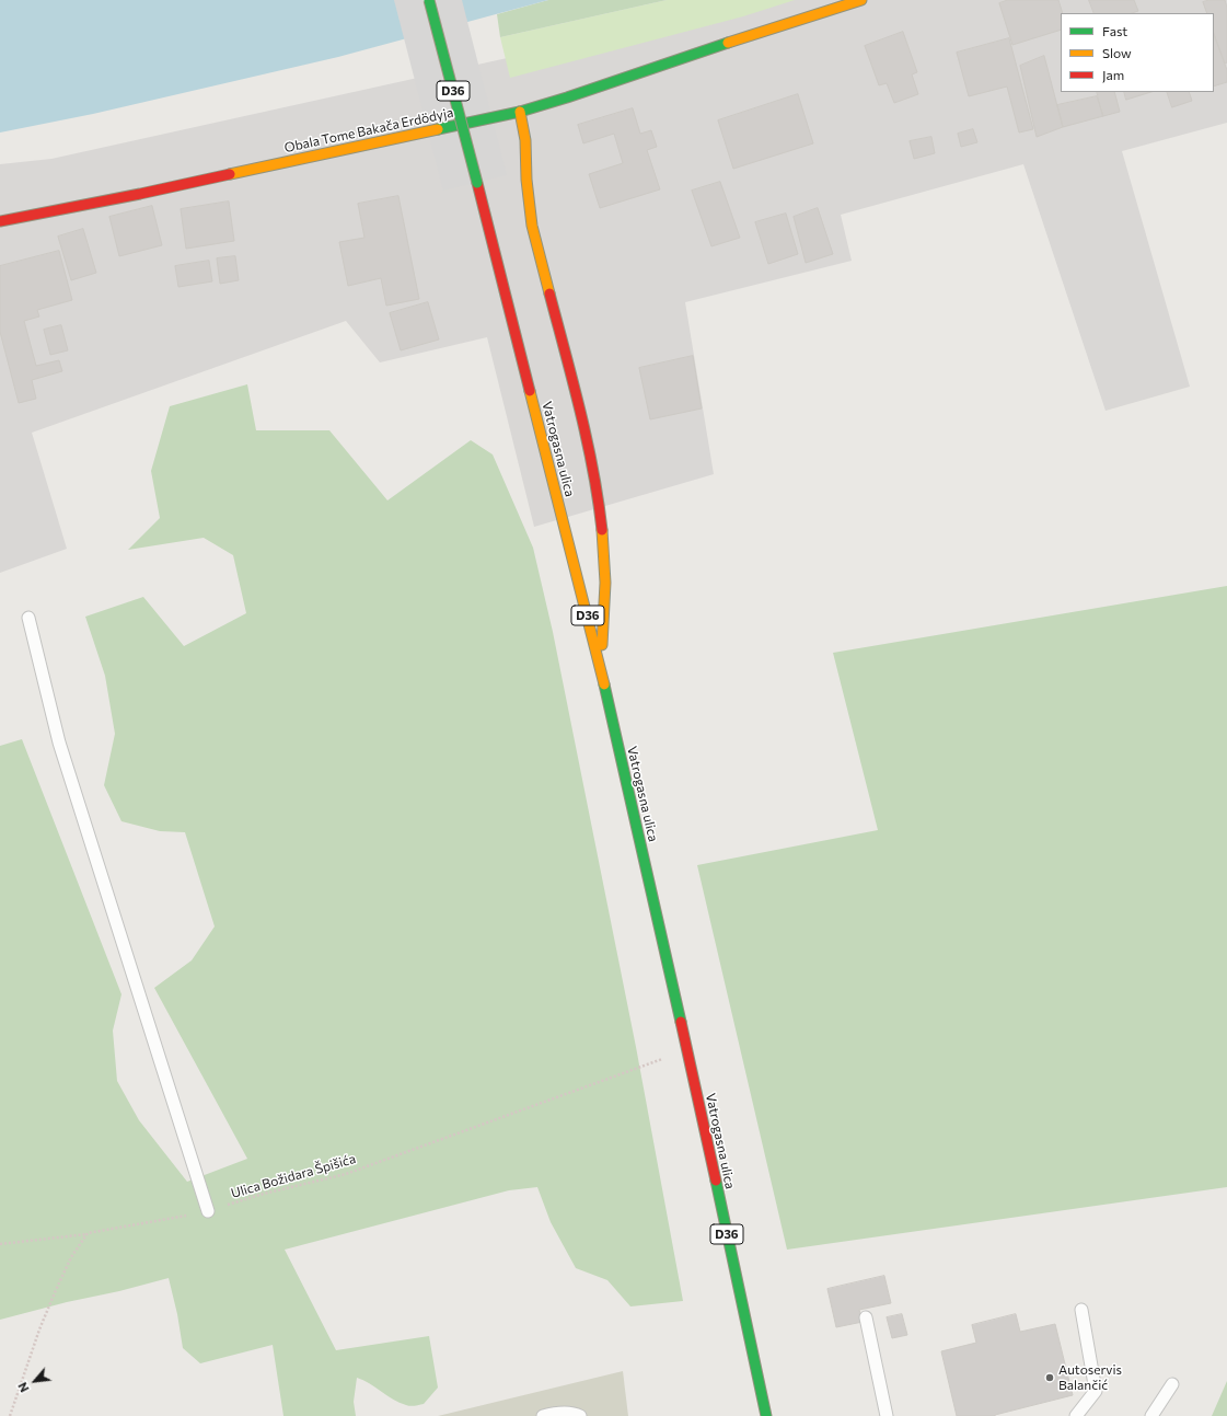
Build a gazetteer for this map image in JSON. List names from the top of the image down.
{
  "streets": {
    "main road": ["D36", "Obala Tome Bakača Erdödyja", "Vatrogasna ulica"],
    "path": ["Ulica Božidara Špišića"]
  },
  "crossings": [
    ["Vatrogasna ulica", "Ulica Božidara Špišića"]
  ],
  "places": ["Autoservis Balančić"],
  "legend": ["Fast", "Slow", "Jam"],
  "north": "bottom left"
}
